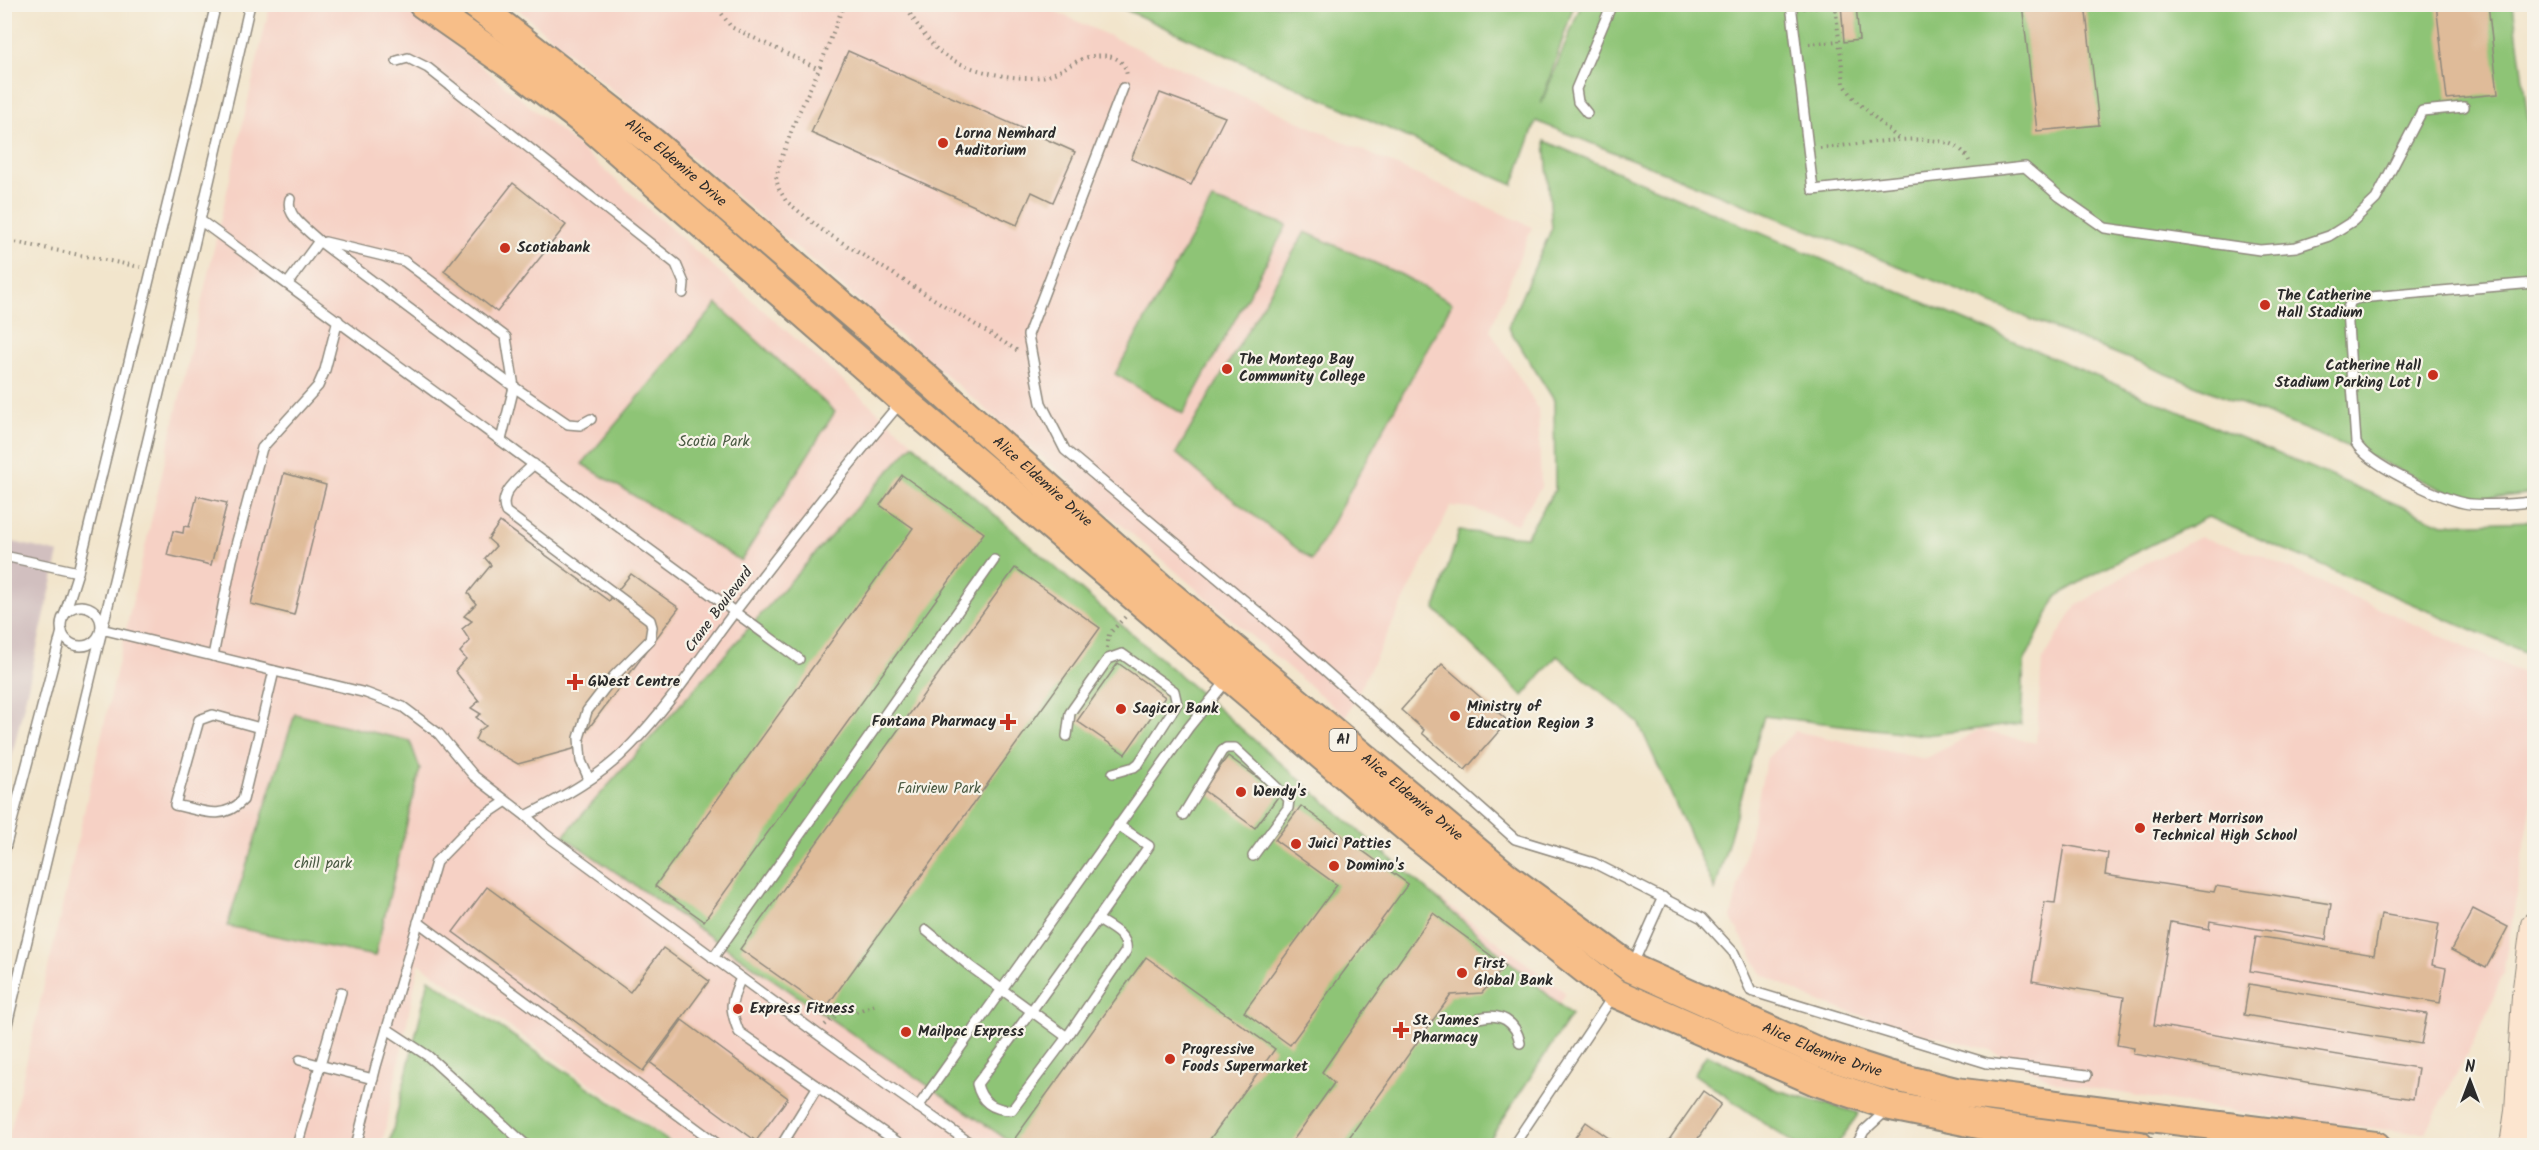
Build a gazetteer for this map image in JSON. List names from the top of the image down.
{
  "streets": {
    "main road": ["Alice Eldemire Drive", "A1"],
    "lane": ["Crane Boulevard"]
  },
  "crossings": [
    ["Alice Eldemire Drive", "Crane Boulevard"]
  ],
  "parks": ["Scotia Park", "Fairview Park", "chill park"],
  "places": {
    "other": [
      "Lorna Nemhard Auditorium",
      "Scotiabank",
      "The Catherine Hall Stadium",
      "The Montego Bay Community College",
      "Catherine Hall Stadium Parking Lot 1",
      "Sagicor Bank",
      "Ministry of Education Region 3",
      "Wendy's",
      "Herbert Morrison Technical High School",
      "Juici Patties",
      "Domino's",
      "First Global Bank",
      "Express Fitness",
      "Mailpac Express",
      "Progressive Foods Supermarket"
    ],
    "health": ["GWest Centre", "Fontana Pharmacy", "St. James Pharmacy"]
  },
  "north": "top"
}
